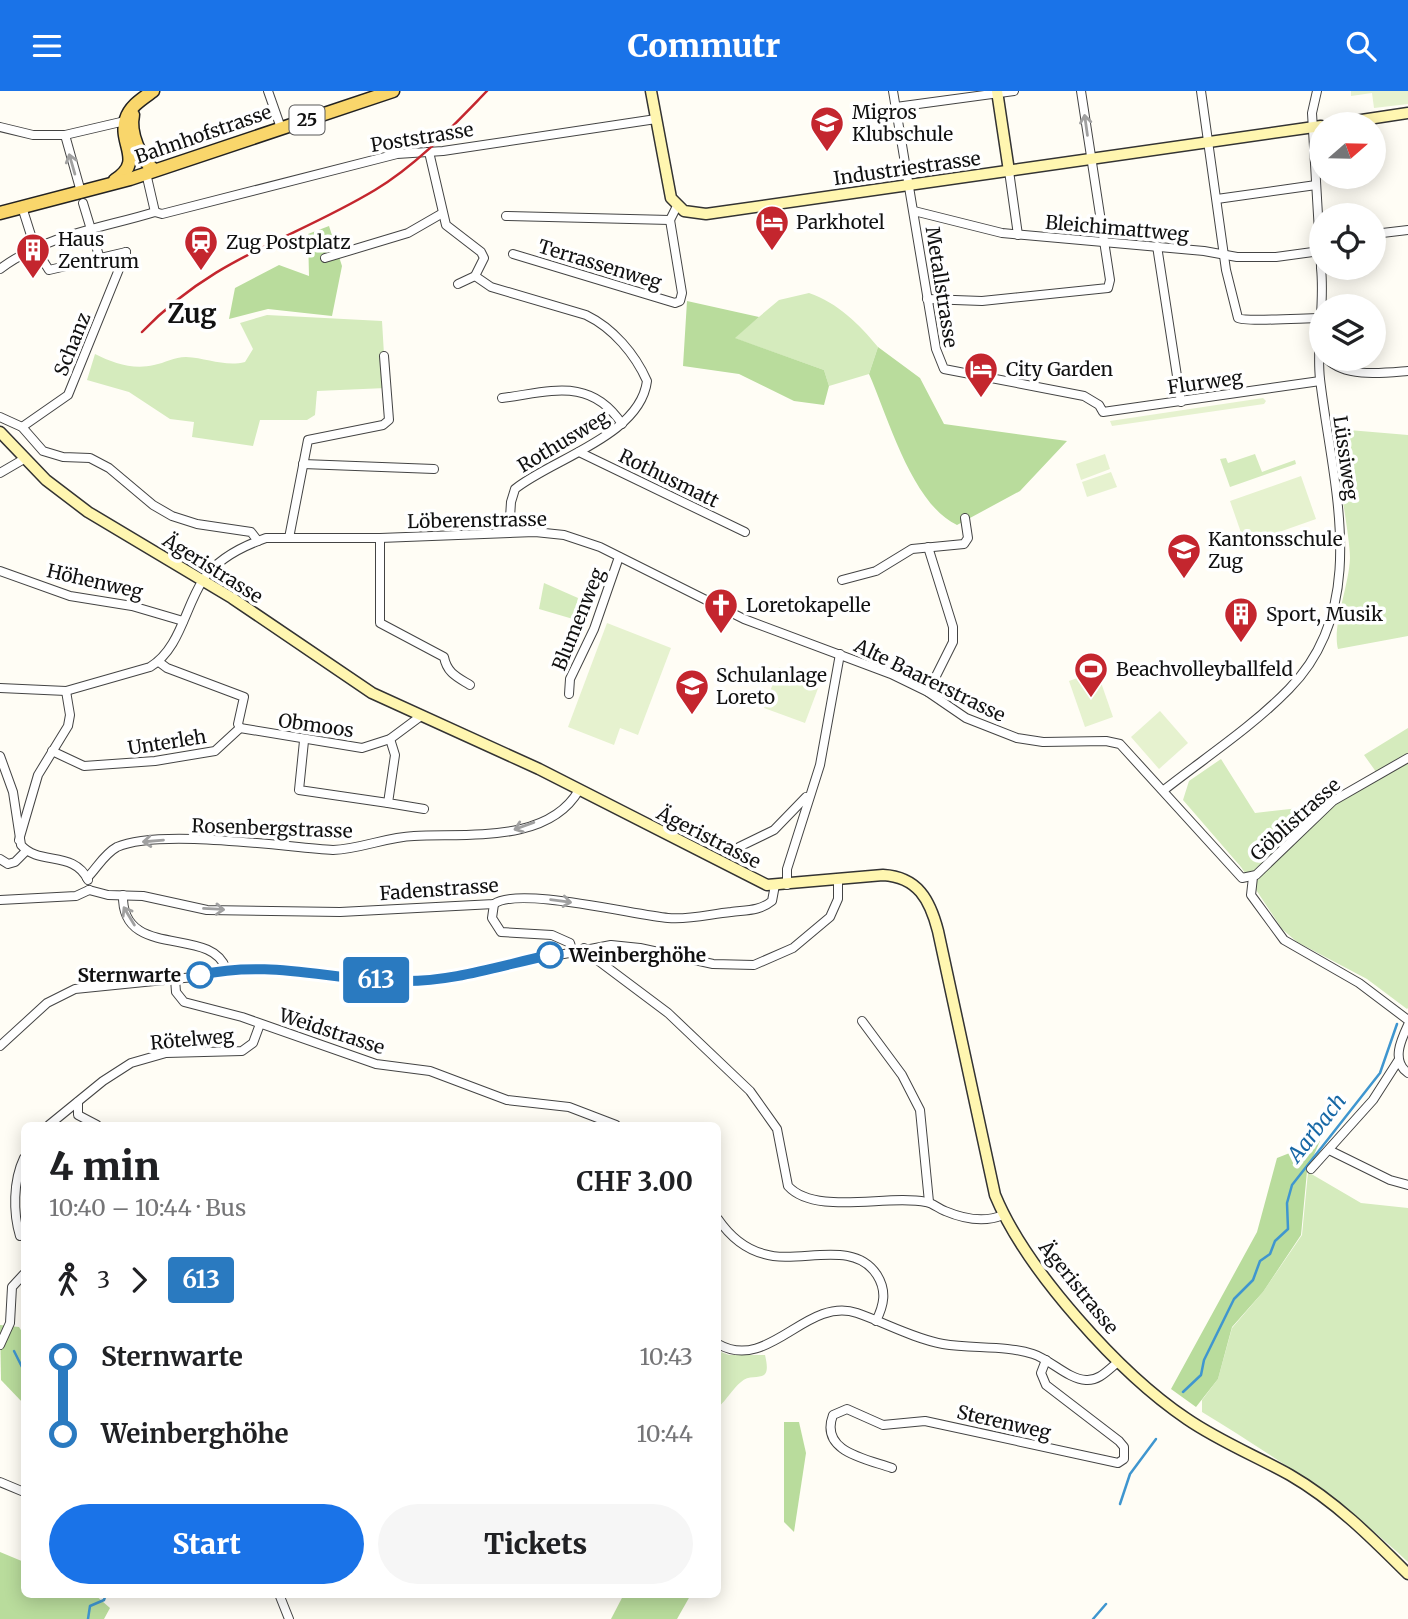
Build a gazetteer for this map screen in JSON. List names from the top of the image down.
{
  "streets": {
    "main road": [
      "25",
      "Bahnhofstrasse",
      "Industriestrasse",
      "Ägeristrasse"
    ],
    "street": [
      "Poststrasse",
      "Bleichimattweg",
      "Terrassenweg",
      "Metallstrasse",
      "Schanz",
      "Flurweg",
      "Rothusweg",
      "Lüssiweg",
      "Rothusmatt",
      "Löberenstrasse",
      "Höhenweg",
      "Blumenweg",
      "Alte Baarerstrasse",
      "Obmoos",
      "Unterleh",
      "Göblistrasse",
      "Rosenbergstrasse",
      "Fadenstrasse",
      "Weidstrasse",
      "Rötelweg",
      "Sterenweg"
    ]
  },
  "crossings": [
    ["25", "Bahnhofstrasse"],
    ["Industriestrasse", "Metallstrasse"],
    ["Bleichimattweg", "Metallstrasse"],
    ["Metallstrasse", "Flurweg"],
    ["Schanz", "Löberenstrasse"],
    ["Flurweg", "Lüssiweg"],
    ["Rothusweg", "Rothusmatt"],
    ["Rothusweg", "Löberenstrasse"],
    ["Lüssiweg", "Alte Baarerstrasse"],
    ["Löberenstrasse", "Ägeristrasse"],
    ["Löberenstrasse", "Blumenweg"],
    ["Löberenstrasse", "Alte Baarerstrasse"],
    ["Ägeristrasse", "Obmoos"],
    ["Ägeristrasse", "Rosenbergstrasse"],
    ["Ägeristrasse", "Fadenstrasse"],
    ["Alte Baarerstrasse", "Göblistrasse"],
    ["Obmoos", "Unterleh"],
    ["Weidstrasse", "Rötelweg"]
  ],
  "one_way": ["Rosenbergstrasse"],
  "districts": ["Zug"],
  "water": ["Aarbach"],
  "places": {
    "school or university": ["Migros Klubschule", "Kantonsschule Zug", "Schulanlage Loreto"],
    "hotel": ["Parkhotel", "City Garden"],
    "station": ["Zug Postplatz"],
    "building": ["Haus Zentrum", "Sport, Musik"],
    "church": ["Loretokapelle"],
    "sports": ["Beachvolleyballfeld"],
    "other": ["Weinberghöhe", "Sternwarte"]
  },
  "lines": ["bus line 613"],
  "north": "right",
  "page": {
    "header": "Commutr",
    "on_map": "613",
    "heading": ["4 min", "10:40 – 10:44 · Bus", "CHF 3.00"],
    "legs": ["3", "613"],
    "list": [
      {
        "name": "Sternwarte",
        "value": "10:43"
      },
      {
        "name": "Weinberghöhe",
        "value": "10:44"
      }
    ],
    "buttons": ["Start", "Tickets"]
  }
}
